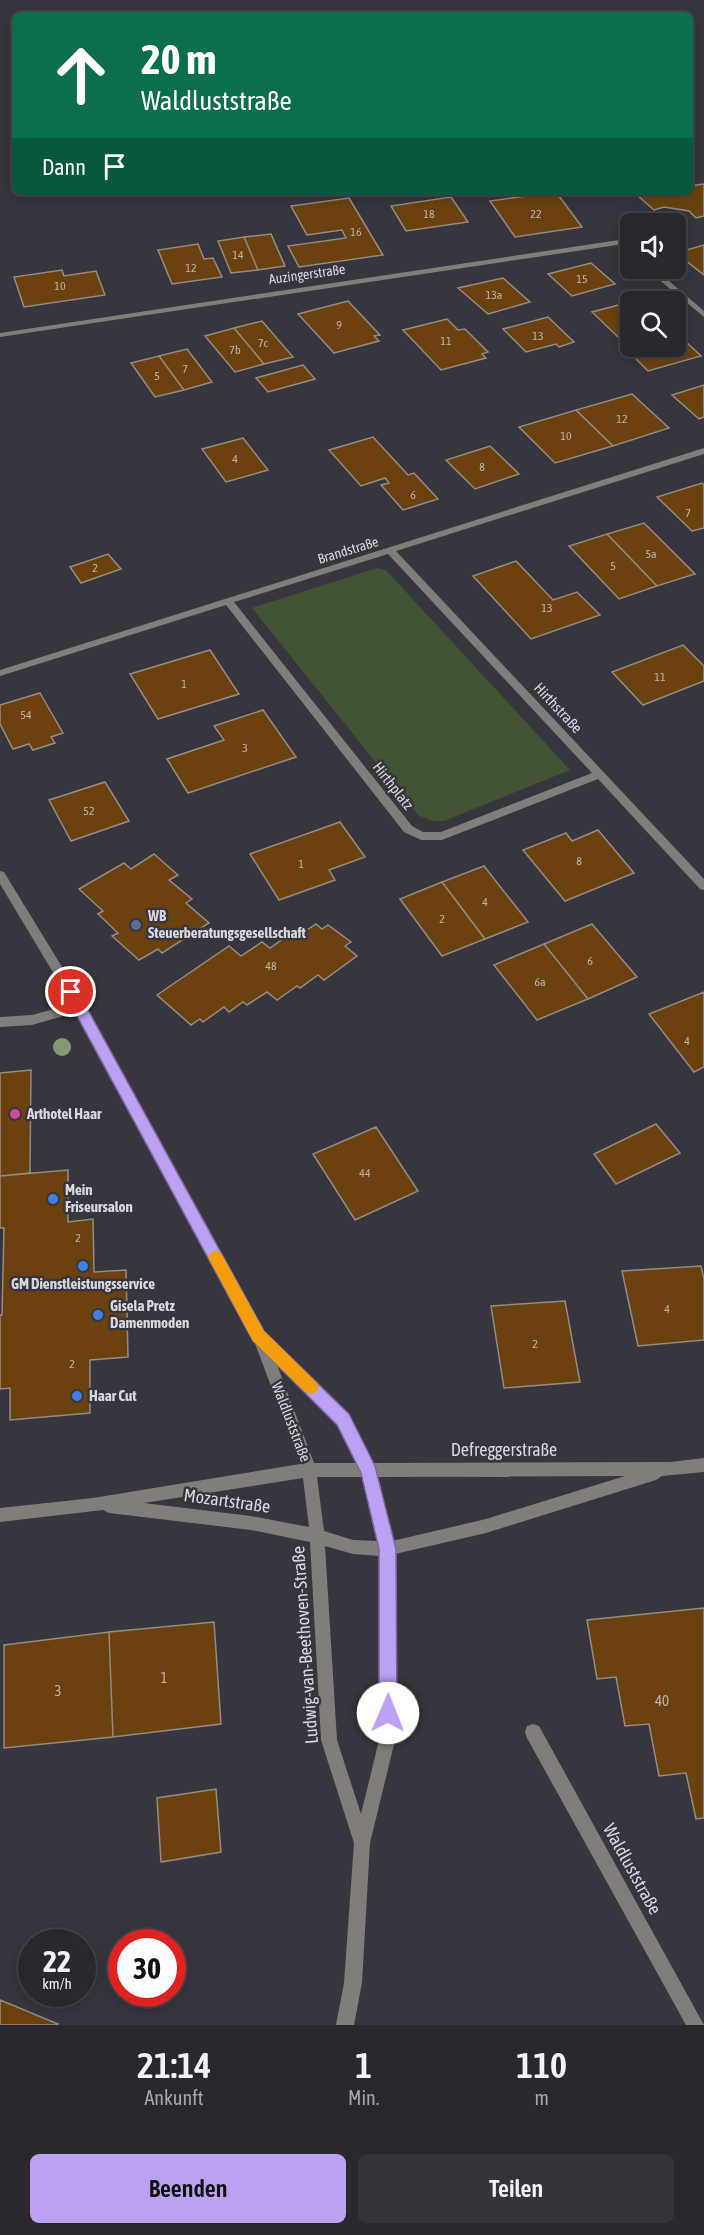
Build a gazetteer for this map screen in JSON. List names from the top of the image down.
{
  "streets": {
    "street": [
      "Auzingerstraße",
      "Brandstraße",
      "Hirthstraße",
      "Hirthplatz",
      "Waldluststraße",
      "Defreggerstraße",
      "Mozartstraße",
      "Ludwig-van-Beethoven-Straße"
    ]
  },
  "crossings": [
    ["Brandstraße", "Hirthstraße"],
    ["Brandstraße", "Hirthplatz"],
    ["Hirthstraße", "Hirthplatz"],
    ["Waldluststraße", "Defreggerstraße"],
    ["Waldluststraße", "Mozartstraße"],
    ["Waldluststraße", "Ludwig-van-Beethoven-Straße"],
    ["Defreggerstraße", "Mozartstraße"],
    ["Defreggerstraße", "Ludwig-van-Beethoven-Straße"],
    ["Mozartstraße", "Ludwig-van-Beethoven-Straße"]
  ],
  "places": [
    "WB Steuerberatungsgesellschaft",
    "Arthotel Haar",
    "Mein Friseursalon",
    "GM Dienstleistungsservice",
    "Gisela Pretz Damenmoden",
    "Haar Cut"
  ],
  "house_numbers": [
    "18",
    "22",
    "16",
    "14",
    "12",
    "15",
    "10",
    "13a",
    "9",
    "13",
    "11",
    "7c",
    "7b",
    "7",
    "5",
    "12",
    "10",
    "4",
    "8",
    "6",
    "7",
    "5a",
    "5",
    "2",
    "13",
    "11",
    "1",
    "54",
    "3",
    "52",
    "8",
    "1",
    "4",
    "2",
    "6",
    "48",
    "6a",
    "4",
    "44",
    "2",
    "4",
    "2",
    "2",
    "1",
    "3",
    "40"
  ],
  "page": {
    "turn": ["20 m", "Waldluststraße"],
    "then": "Dann",
    "speed": "22 km/h",
    "limit": "30",
    "eta": [
      "21:14",
      "Ankunft",
      "1",
      "Min.",
      "110",
      "m"
    ],
    "buttons": ["Beenden", "Teilen"]
  }
}
